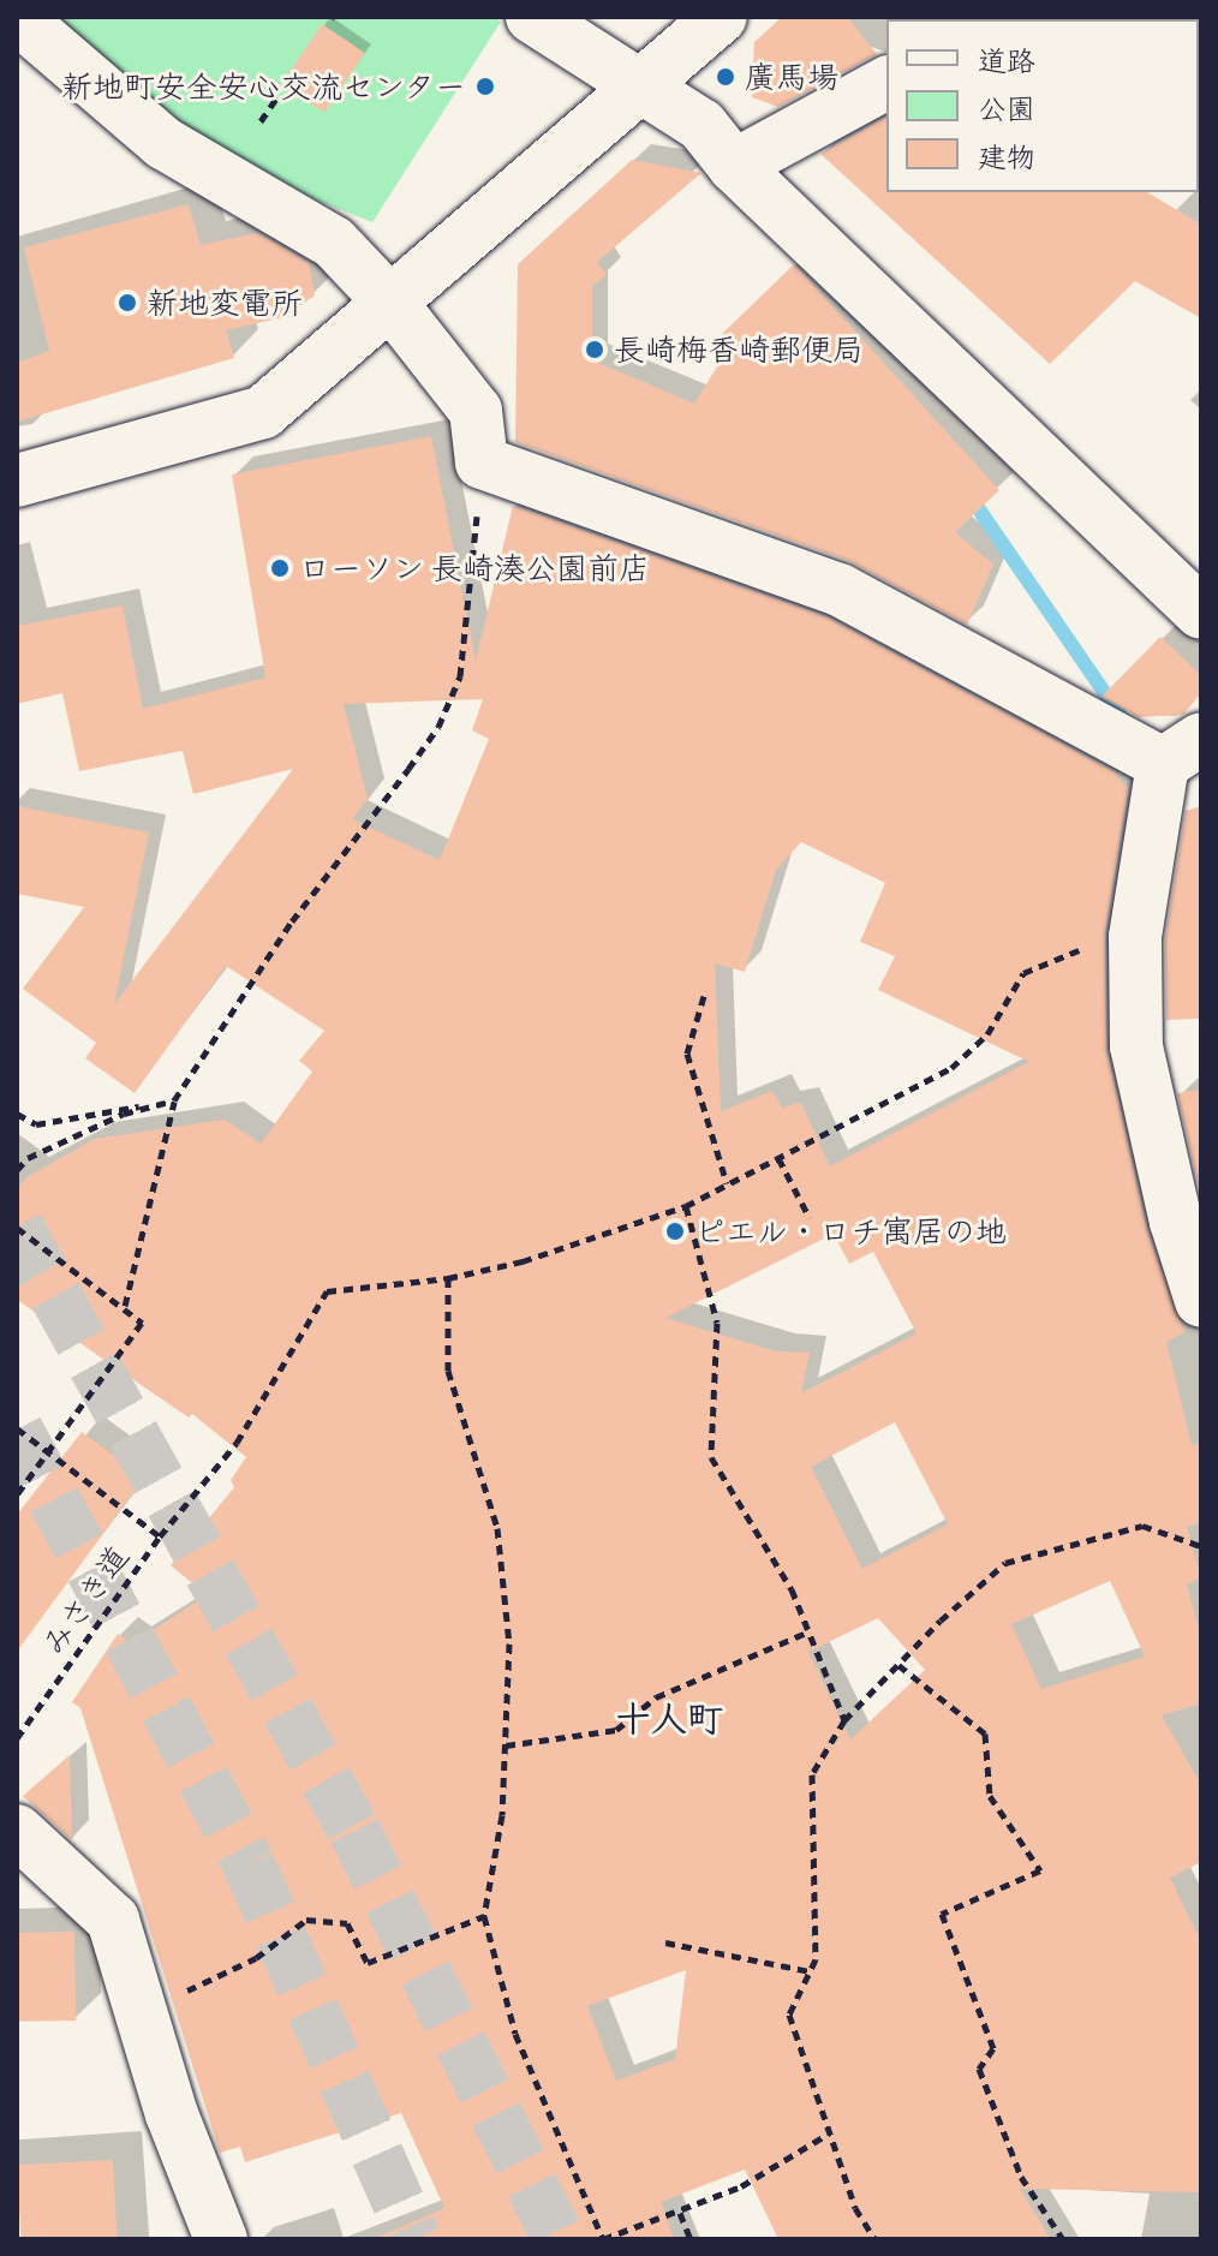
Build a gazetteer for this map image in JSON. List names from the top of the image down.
{
  "streets": {
    "path": ["みさき道"]
  },
  "districts": ["十人町"],
  "places": [
    "廣馬場",
    "新地町安全安心交流センター",
    "新地変電所",
    "長崎梅香崎郵便局",
    "ローソン 長崎湊公園前店",
    "ピエル・ロチ寓居の地"
  ],
  "legend": ["道路", "公園", "建物"]
}
